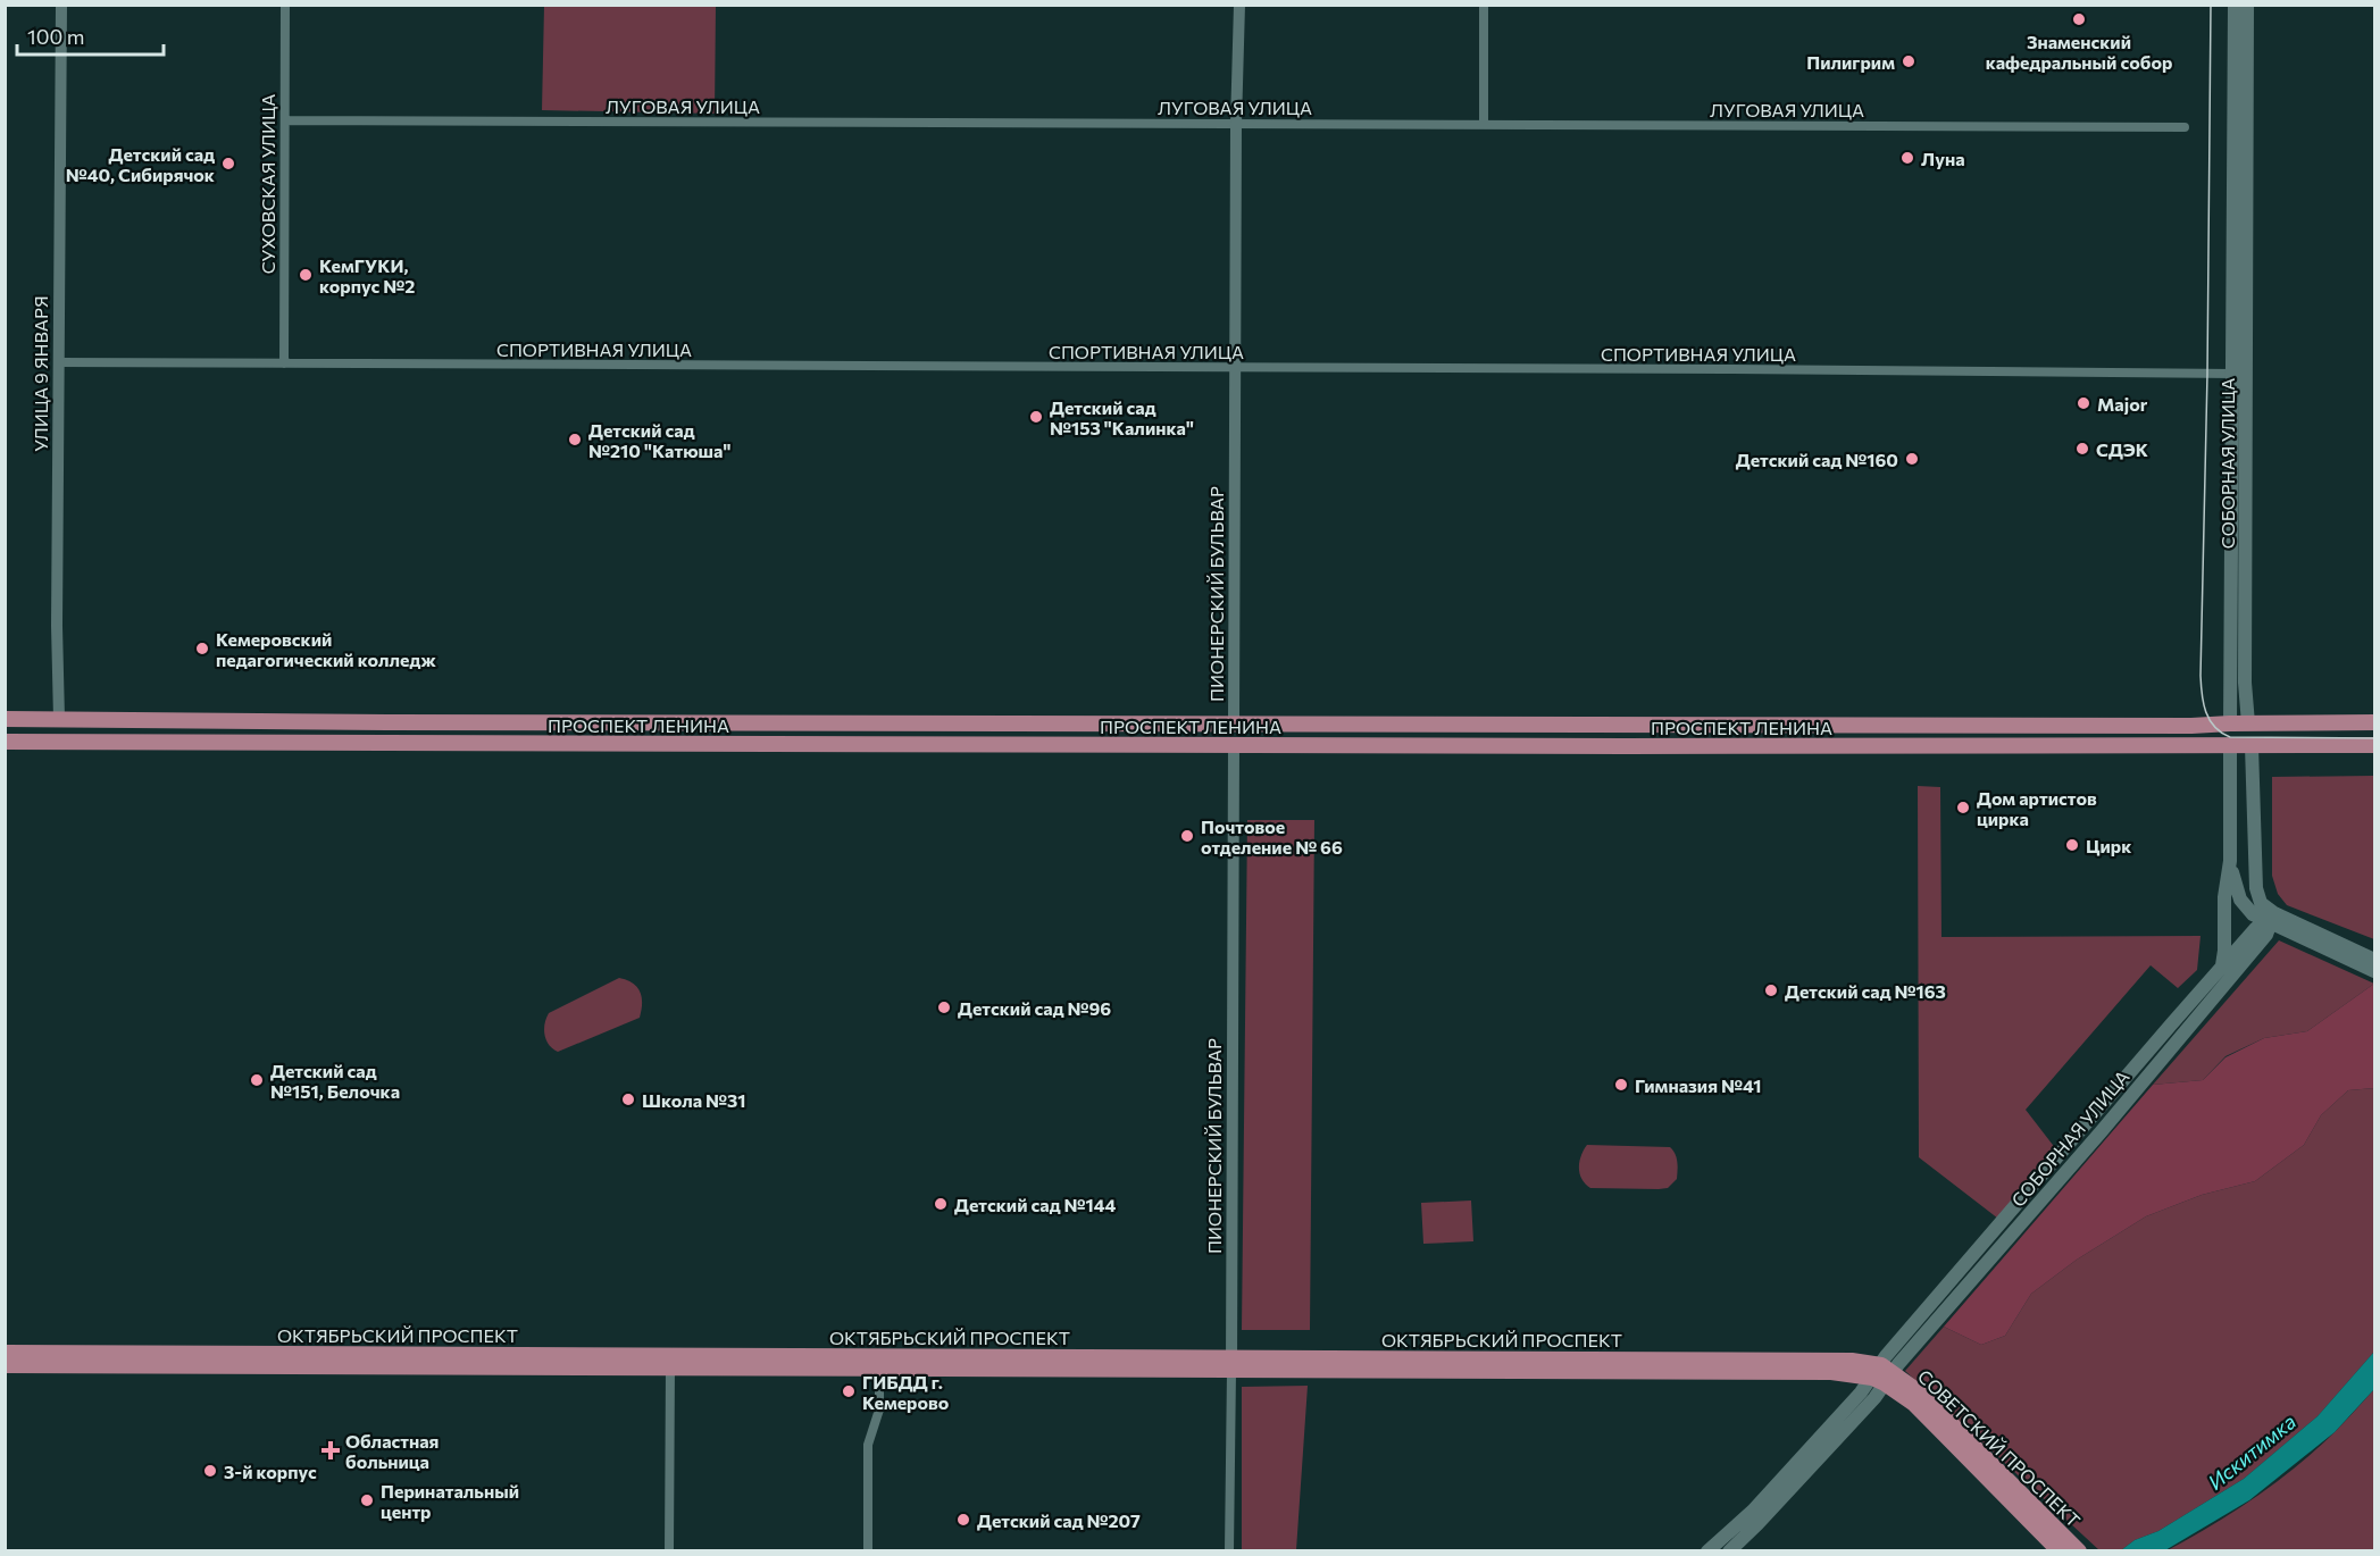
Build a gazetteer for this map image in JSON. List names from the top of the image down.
{
  "streets": {
    "main road": [
      "УЛИЦА 9 ЯНВАРЯ",
      "СОБОРНАЯ УЛИЦА",
      "ПИОНЕРСКИЙ БУЛЬВАР",
      "ПРОСПЕКТ ЛЕНИНА",
      "ОКТЯБРЬСКИЙ ПРОСПЕКТ",
      "СОВЕТСКИЙ ПРОСПЕКТ"
    ],
    "street": ["ЛУГОВАЯ УЛИЦА", "СУХОВСКАЯ УЛИЦА", "СПОРТИВНАЯ УЛИЦА"]
  },
  "crossings": [
    ["ЛУГОВАЯ УЛИЦА", "СУХОВСКАЯ УЛИЦА"],
    ["ЛУГОВАЯ УЛИЦА", "ПИОНЕРСКИЙ БУЛЬВАР"],
    ["СУХОВСКАЯ УЛИЦА", "СПОРТИВНАЯ УЛИЦА"],
    ["СПОРТИВНАЯ УЛИЦА", "УЛИЦА 9 ЯНВАРЯ"],
    ["СПОРТИВНАЯ УЛИЦА", "СОБОРНАЯ УЛИЦА"],
    ["СПОРТИВНАЯ УЛИЦА", "ПИОНЕРСКИЙ БУЛЬВАР"],
    ["УЛИЦА 9 ЯНВАРЯ", "ПРОСПЕКТ ЛЕНИНА"],
    ["СОБОРНАЯ УЛИЦА", "ПРОСПЕКТ ЛЕНИНА"],
    ["СОБОРНАЯ УЛИЦА", "ОКТЯБРЬСКИЙ ПРОСПЕКТ"],
    ["СОБОРНАЯ УЛИЦА", "СОВЕТСКИЙ ПРОСПЕКТ"],
    ["ПИОНЕРСКИЙ БУЛЬВАР", "ПРОСПЕКТ ЛЕНИНА"],
    ["ПИОНЕРСКИЙ БУЛЬВАР", "ОКТЯБРЬСКИЙ ПРОСПЕКТ"],
    ["ОКТЯБРЬСКИЙ ПРОСПЕКТ", "СОВЕТСКИЙ ПРОСПЕКТ"]
  ],
  "water": ["Искитимка"],
  "places": {
    "other": [
      "Знаменский кафедральный собор",
      "Пилигрим",
      "Луна",
      "Детский сад №40, Сибирячок",
      "КемГУКИ, корпус №2",
      "Major",
      "Детский сад №153 \"Калинка\"",
      "Детский сад №210 \"Катюша\"",
      "СДЭК",
      "Детский сад №160",
      "Кемеровский педагогический колледж",
      "Дом артистов цирка",
      "Почтовое отделение № 66",
      "Цирк",
      "Детский сад №163",
      "Детский сад №96",
      "Детский сад №151, Белочка",
      "Гимназия №41",
      "Школа №31",
      "Детский сад №144",
      "ГИБДД г. Кемерово",
      "3-й корпус",
      "Перинатальный центр",
      "Детский сад №207"
    ],
    "health": ["Областная больница"]
  },
  "scale_bar": "100 m"
}
